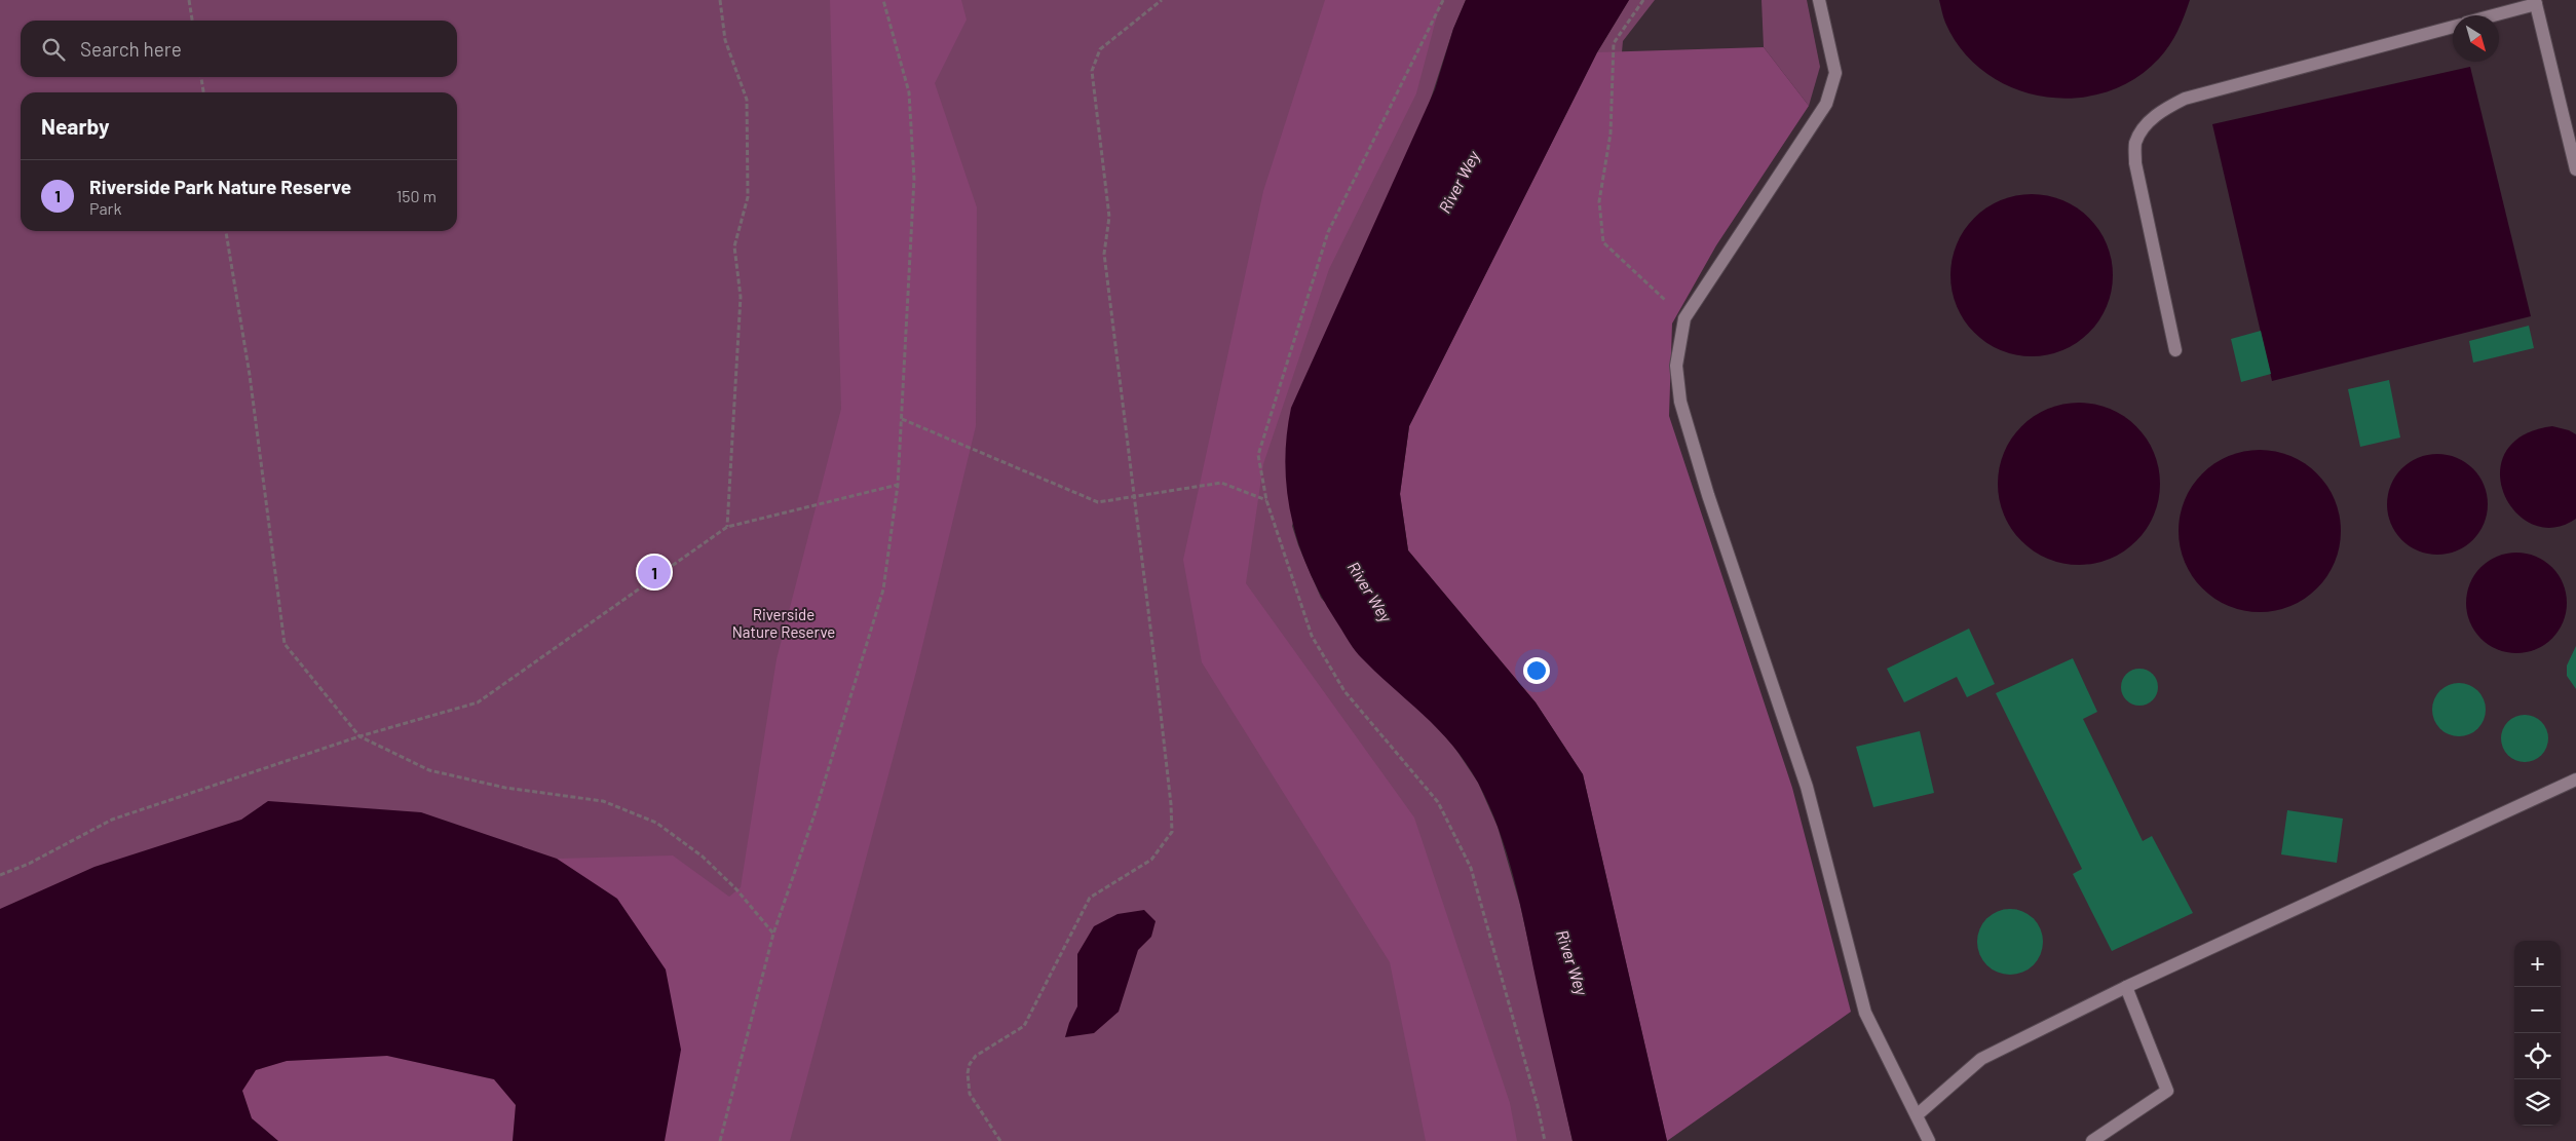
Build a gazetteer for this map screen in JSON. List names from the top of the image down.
{
  "water": ["River Wey"],
  "parks": ["Riverside Nature Reserve"],
  "north": "bottom right",
  "page": {
    "search": "Search here",
    "heading": "Nearby",
    "list": [
      {
        "mark": "1",
        "name": "Riverside Park Nature Reserve",
        "note": "Park",
        "value": "150 m"
      }
    ],
    "pins": "1",
    "map_buttons": ["+", "−"]
  }
}
